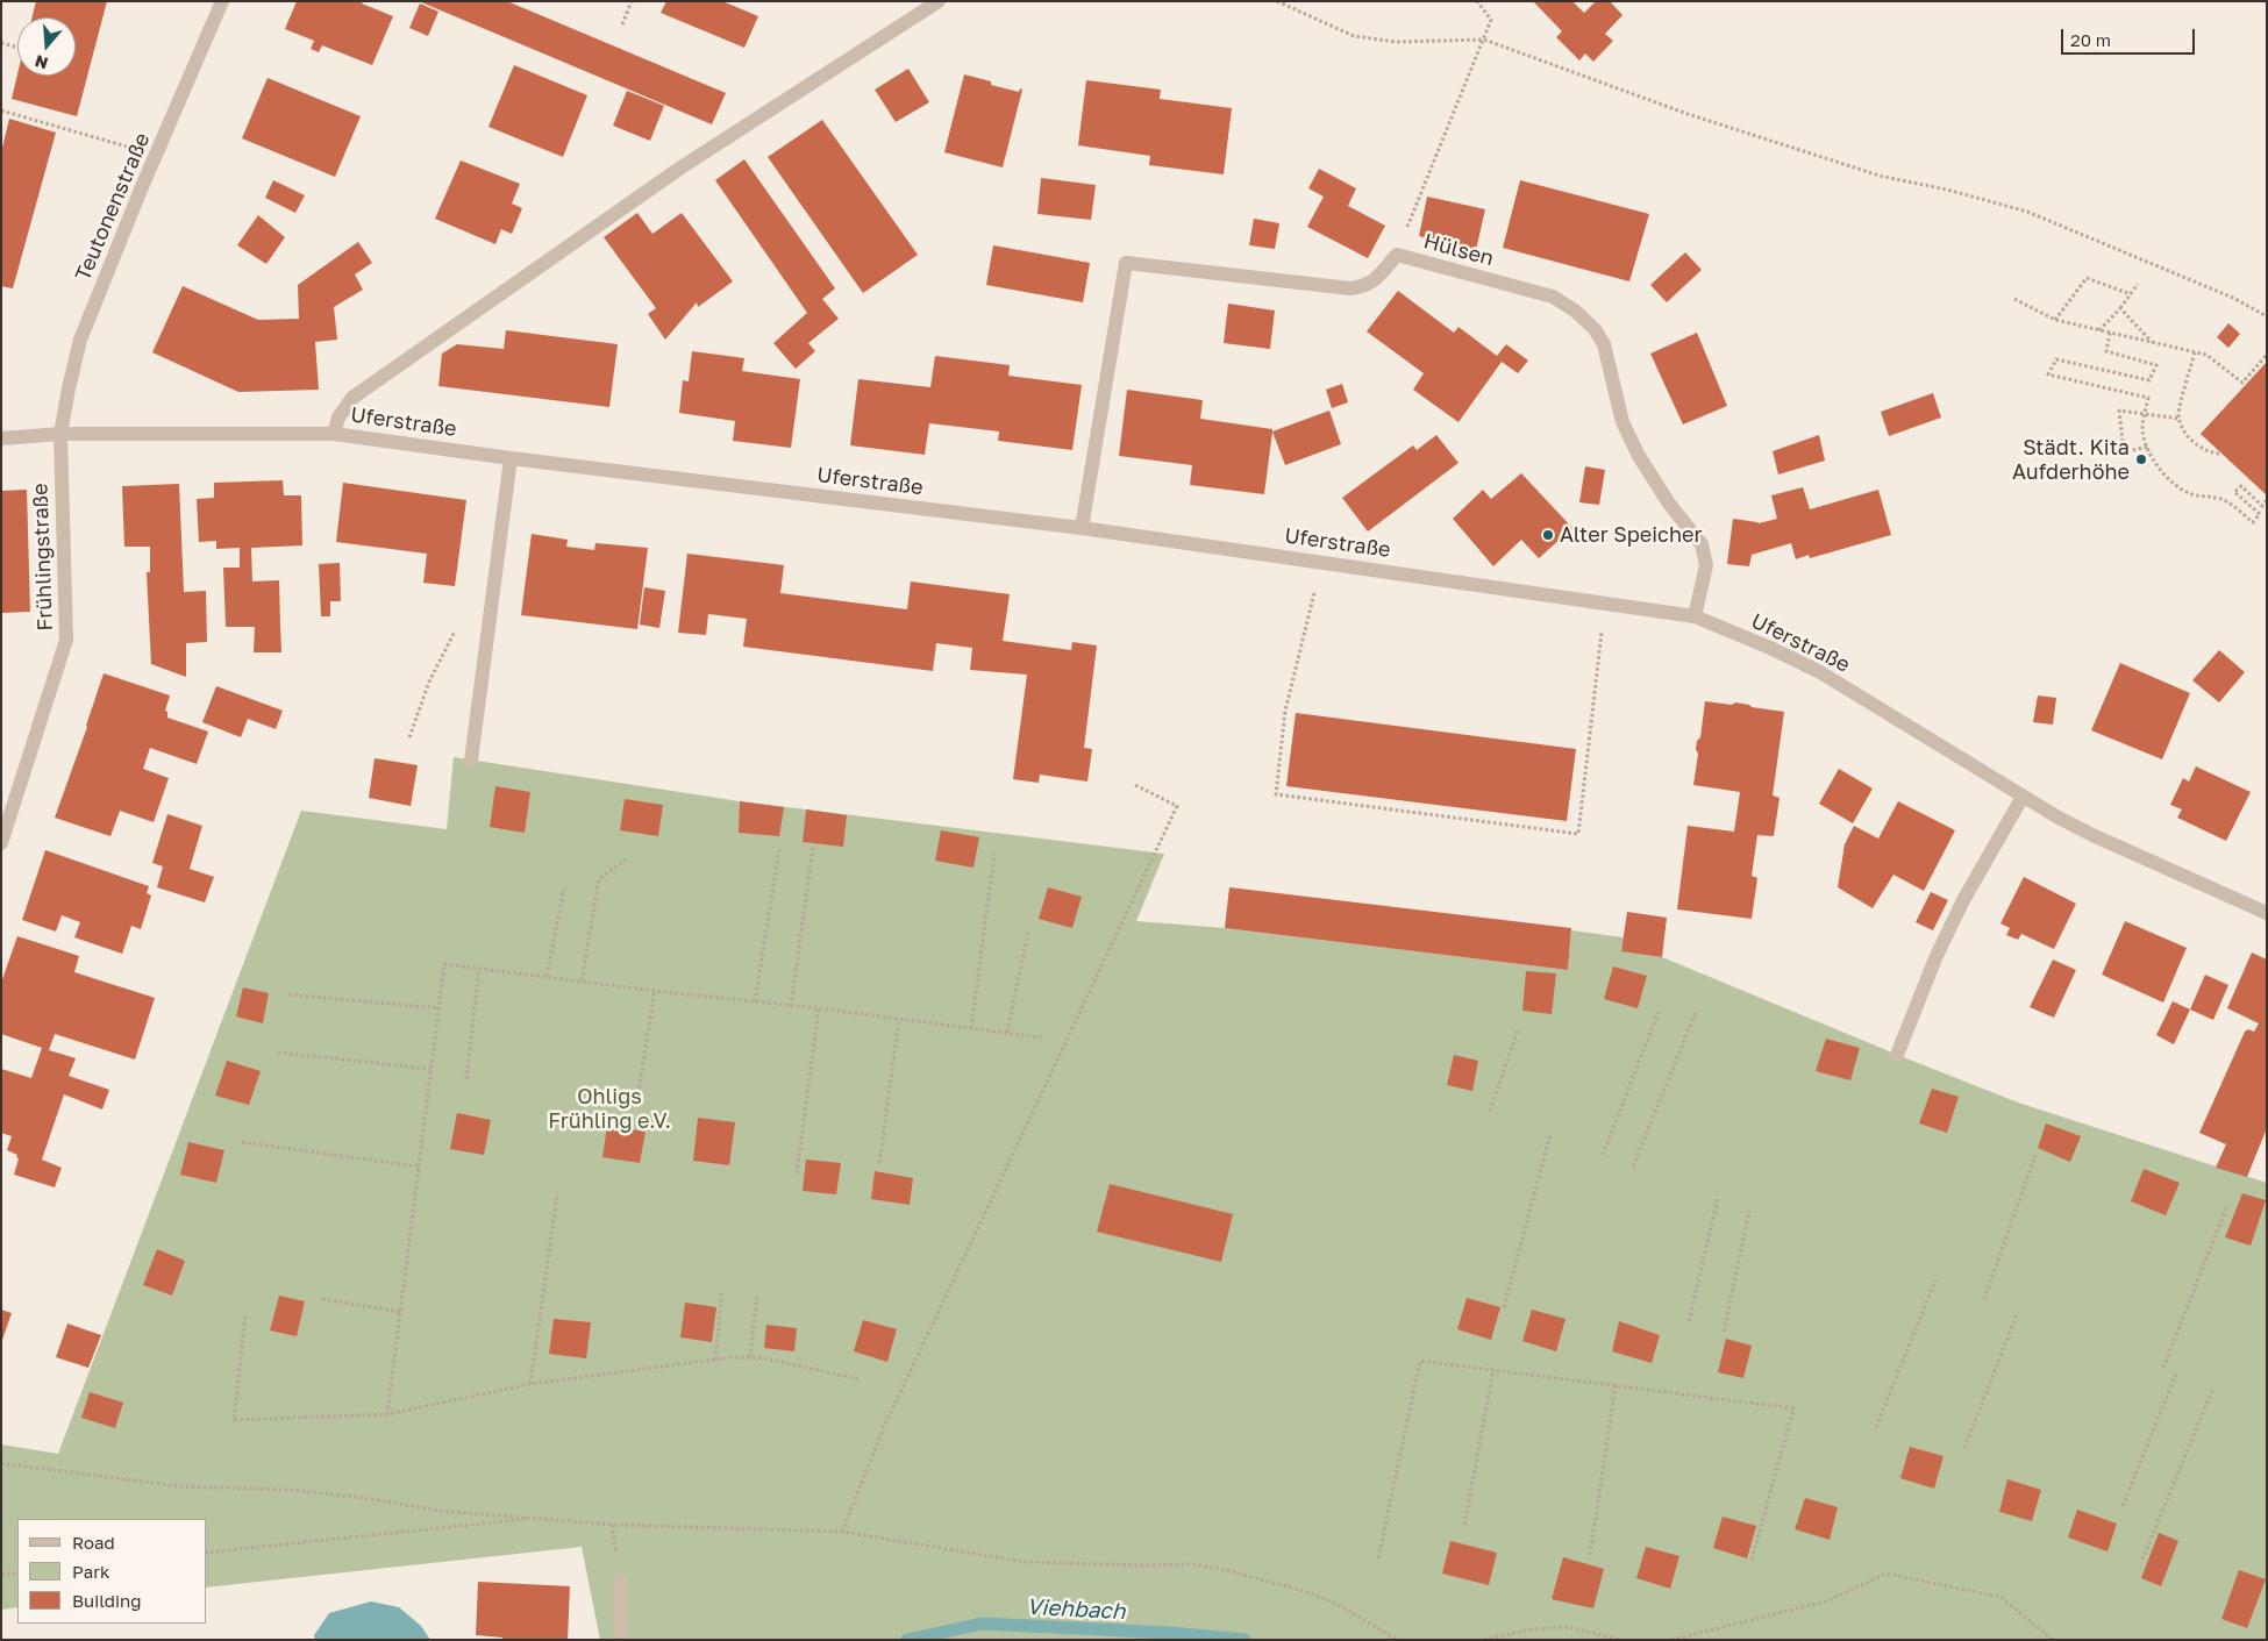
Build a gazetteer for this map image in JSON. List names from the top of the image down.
{
  "streets": {
    "street": [
      "Teutonenstraße",
      "Hülsen",
      "Uferstraße",
      "Frühlingstraße"
    ]
  },
  "crossings": [
    ["Teutonenstraße", "Uferstraße"],
    ["Teutonenstraße", "Frühlingstraße"],
    ["Hülsen", "Uferstraße"],
    ["Uferstraße", "Frühlingstraße"]
  ],
  "water": ["Viehbach"],
  "parks": ["Ohligs Frühling e.V."],
  "places": ["Städt. Kita Aufderhöhe", "Alter Speicher"],
  "legend": ["Road", "Park", "Building"],
  "scale_bar": "20 m",
  "north": "bottom"
}
